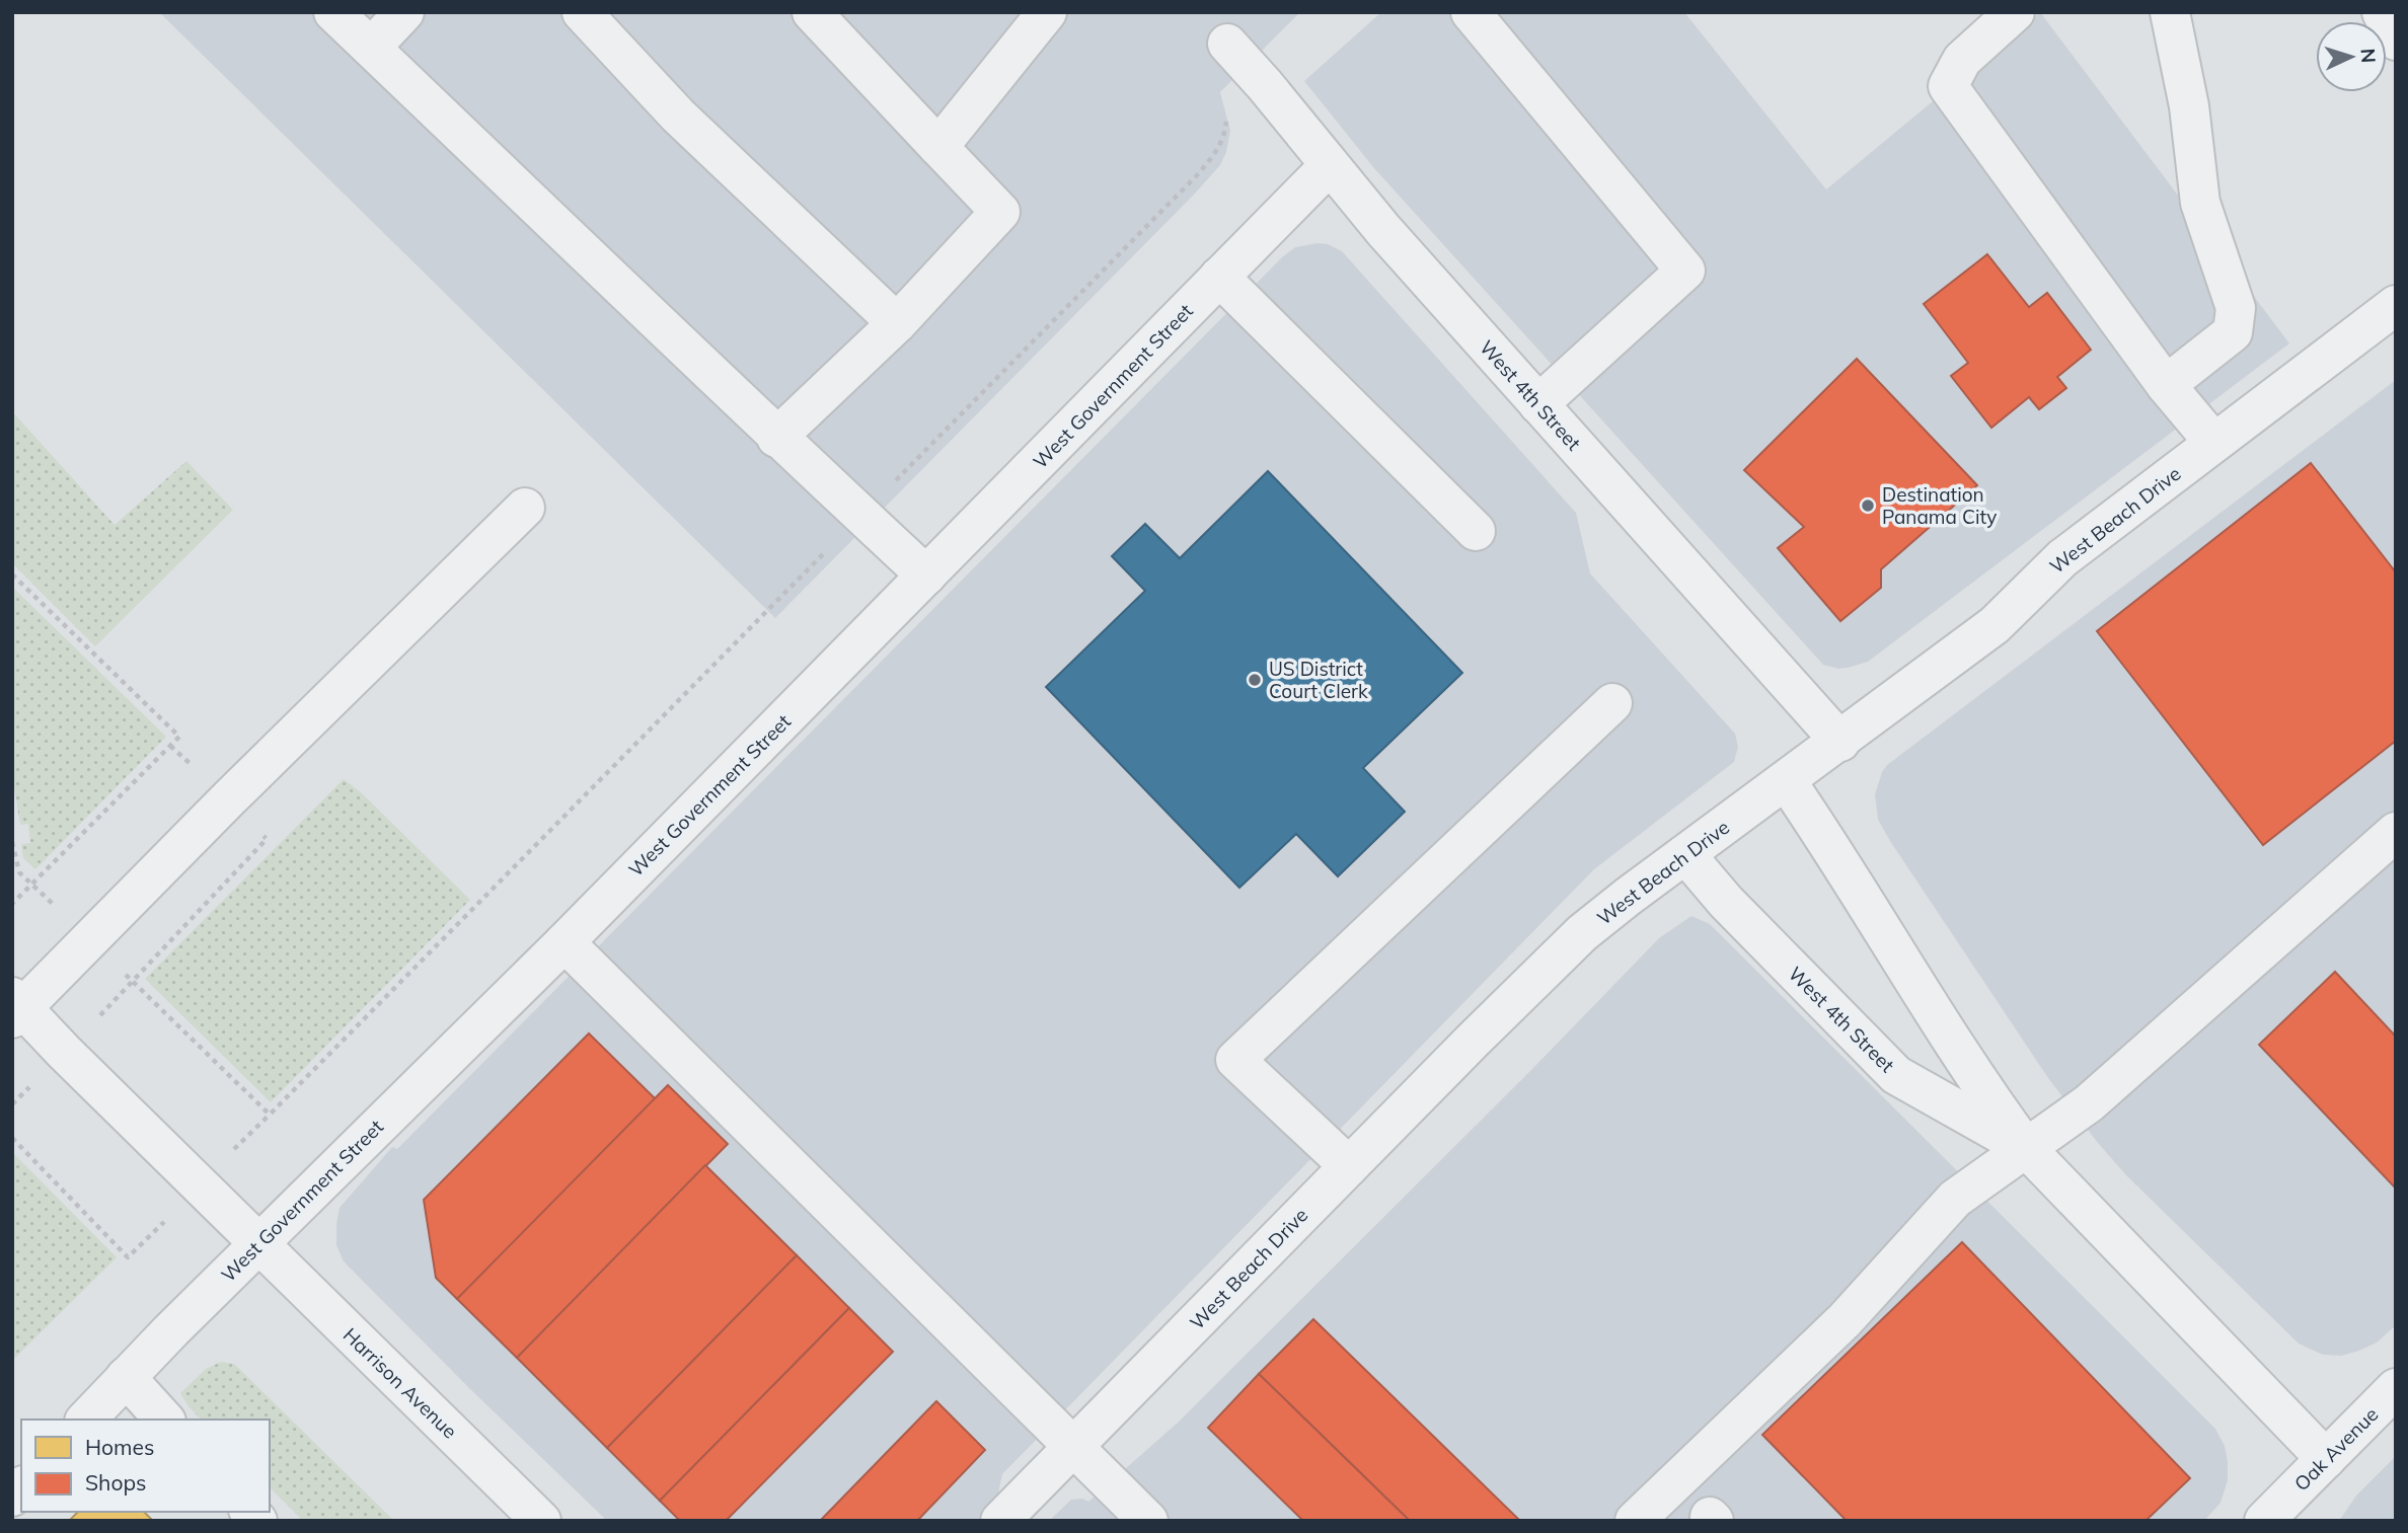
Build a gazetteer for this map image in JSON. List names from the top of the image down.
{
  "streets": {
    "street": [
      "West Government Street",
      "West 4th Street",
      "West Beach Drive",
      "Harrison Avenue",
      "Oak Avenue"
    ]
  },
  "crossings": [
    ["West Government Street", "West 4th Street"],
    ["West Government Street", "Harrison Avenue"],
    ["West 4th Street", "West Beach Drive"],
    ["West 4th Street", "Oak Avenue"]
  ],
  "places": ["Destination Panama City", "US District Court Clerk"],
  "legend": ["Homes", "Shops"],
  "north": "right"
}
